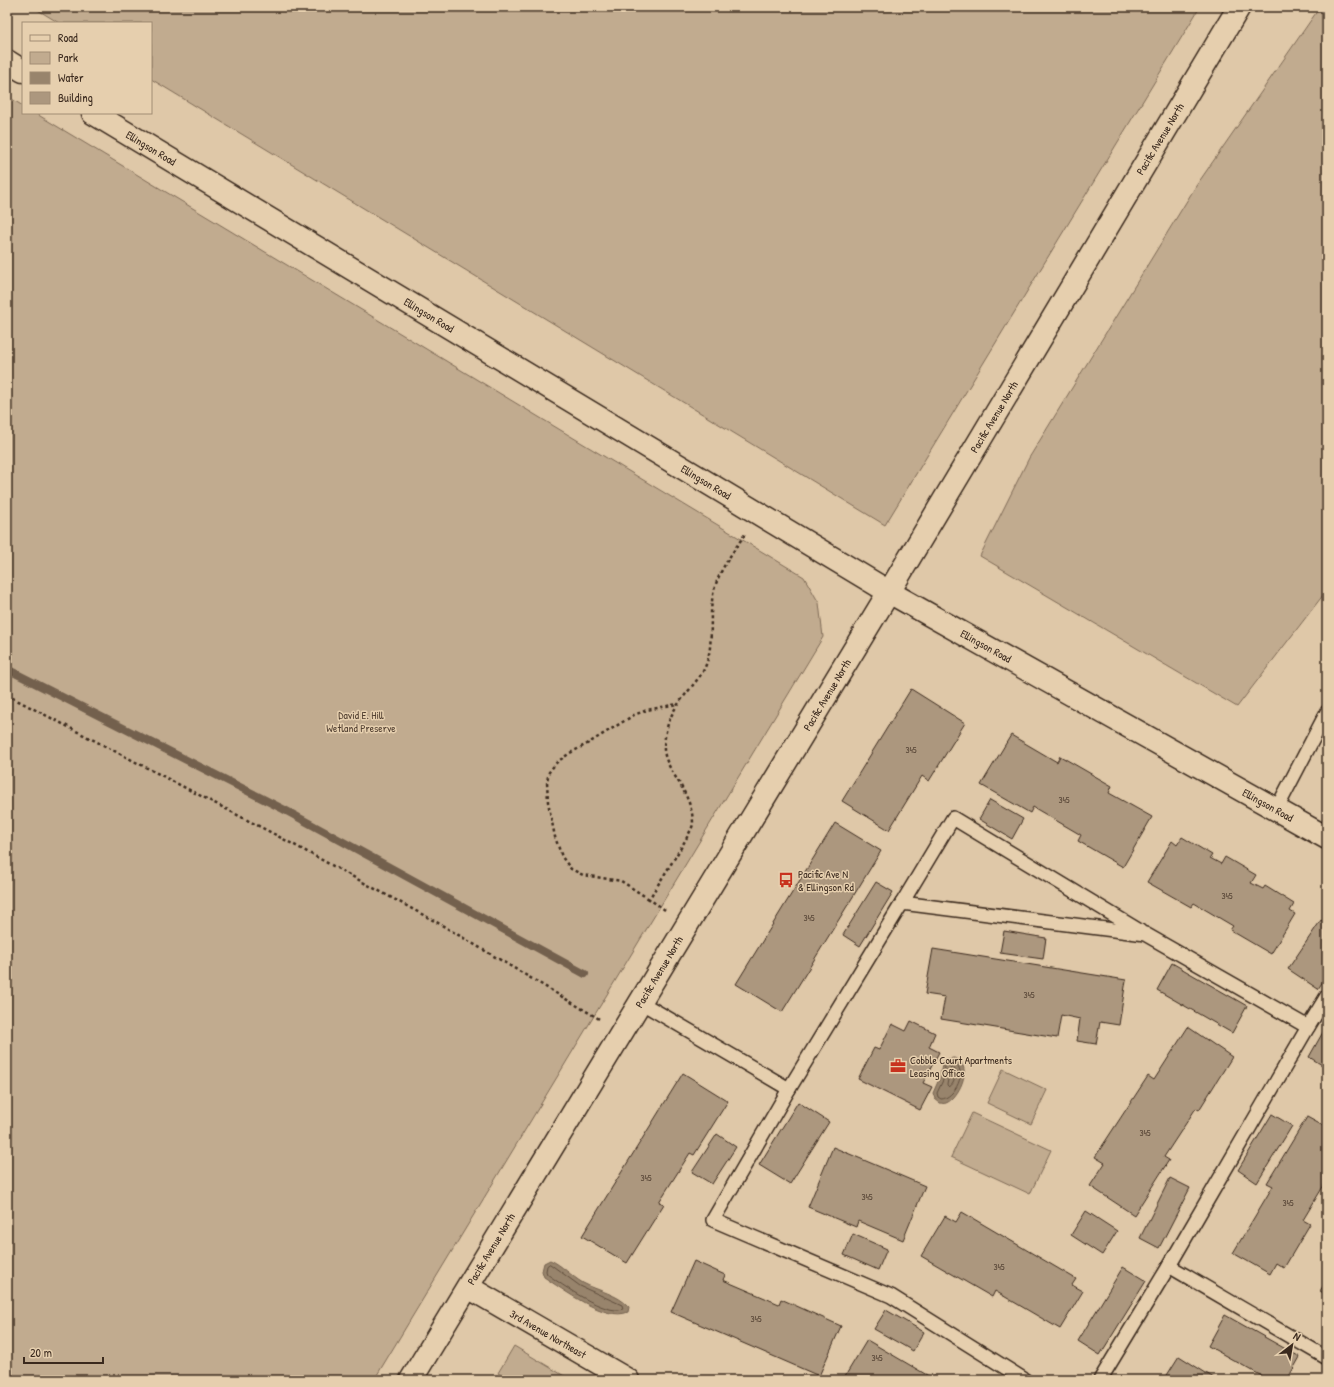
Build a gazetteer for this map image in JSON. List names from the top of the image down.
{
  "streets": {
    "street": ["Pacific Avenue North", "Ellingson Road", "3rd Avenue Northeast"]
  },
  "crossings": [
    ["Pacific Avenue North", "Ellingson Road"],
    ["Pacific Avenue North", "3rd Avenue Northeast"]
  ],
  "parks": ["David E. Hill Wetland Preserve"],
  "places": {
    "bus stop": ["Pacific Ave N & Ellingson Rd"],
    "office": ["Cobble Court Apartments Leasing Office"]
  },
  "house_numbers": [
    "345",
    "345",
    "345",
    "345",
    "345",
    "345",
    "345",
    "345",
    "345",
    "345",
    "345",
    "345"
  ],
  "legend": [
    "Road",
    "Park",
    "Water",
    "Building"
  ],
  "scale_bar": "20 m",
  "north": "top right"
}
